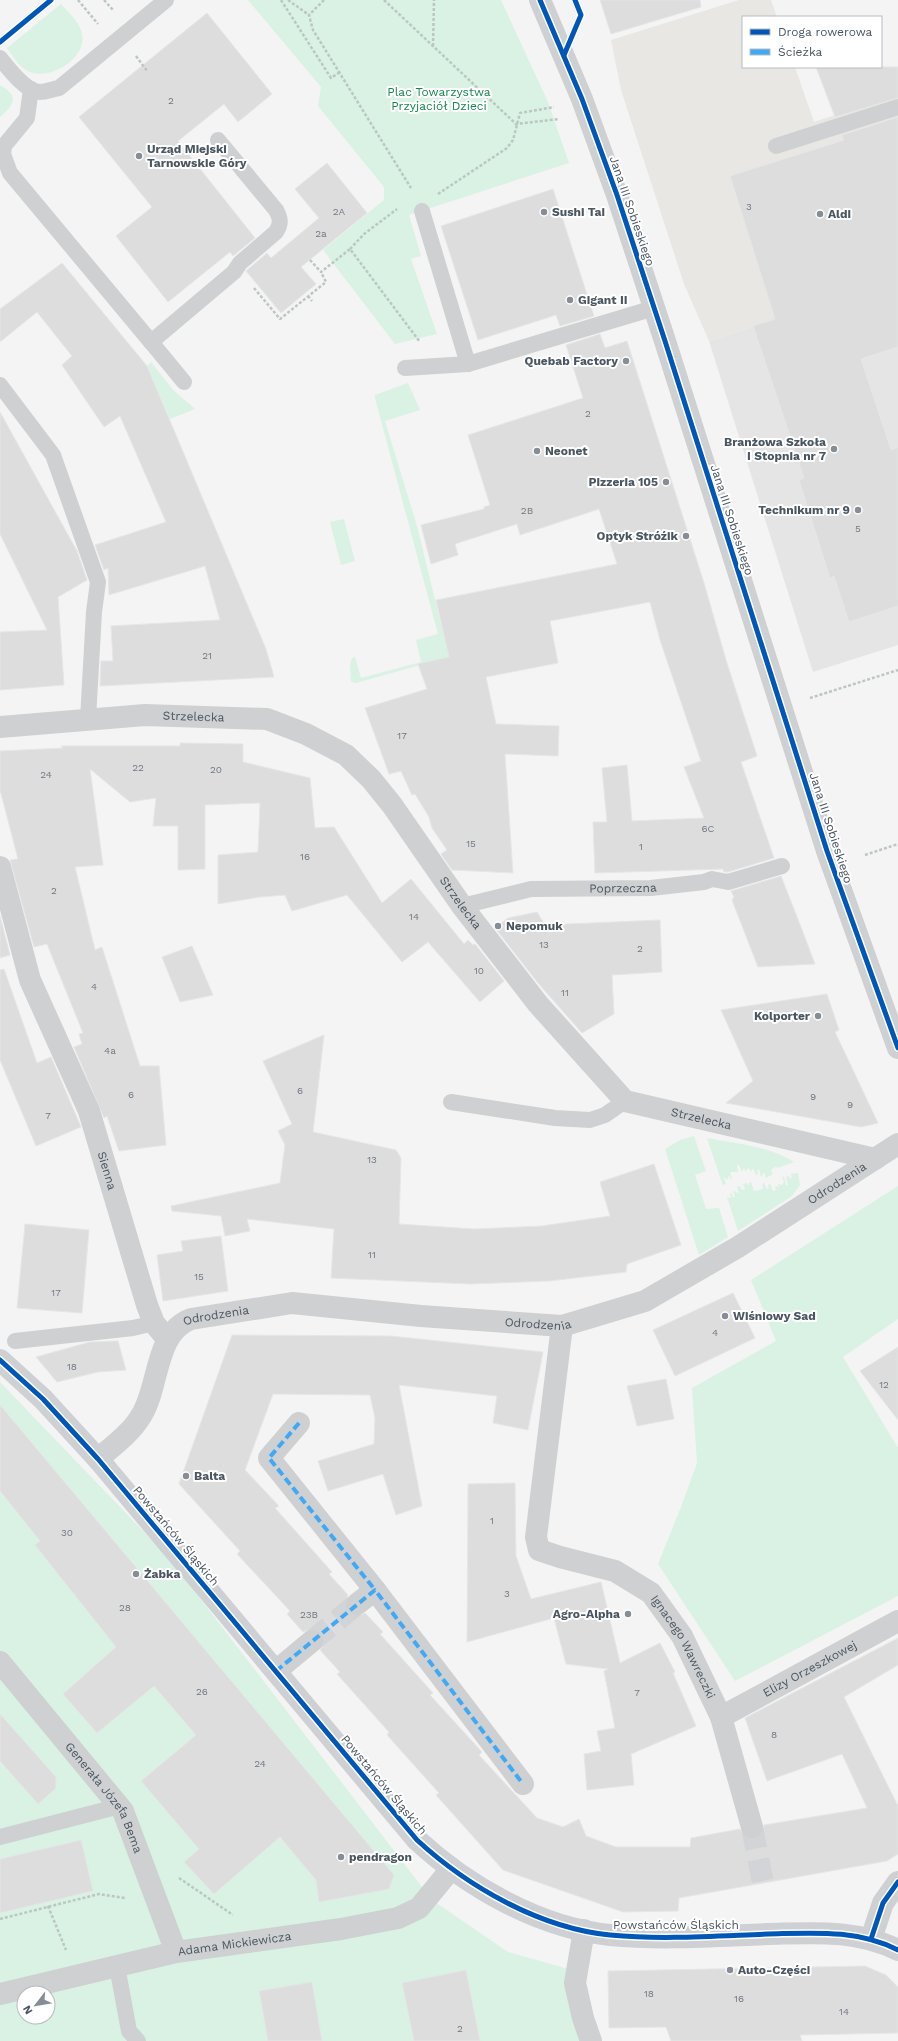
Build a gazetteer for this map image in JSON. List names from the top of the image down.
{
  "streets": {
    "street": [
      "Jana III Sobieskiego",
      "Strzelecka",
      "Sienna",
      "Odrodzenia",
      "Powstańców Śląskich",
      "Ignacego Wawreczki",
      "Elizy Orzeszkowej",
      "Generała Józefa Bema",
      "Adama Mickiewicza"
    ],
    "lane": ["Poprzeczna"]
  },
  "crossings": [
    ["Strzelecka", "Poprzeczna"],
    ["Strzelecka", "Odrodzenia"],
    ["Sienna", "Odrodzenia"],
    ["Odrodzenia", "Ignacego Wawreczki"],
    ["Powstańców Śląskich", "Adama Mickiewicza"],
    ["Ignacego Wawreczki", "Elizy Orzeszkowej"],
    ["Generała Józefa Bema", "Adama Mickiewicza"]
  ],
  "parks": ["Plac Towarzystwa Przyjaciół Dzieci"],
  "places": [
    "Urząd Miejski Tarnowskie Góry",
    "Sushi Tai",
    "Aldi",
    "Gigant II",
    "Quebab Factory",
    "Branżowa Szkoła I Stopnia nr 7",
    "Neonet",
    "Pizzeria 105",
    "Technikum nr 9",
    "Optyk Stróźik",
    "Nepomuk",
    "Kolporter",
    "Wiśniowy Sad",
    "Balta",
    "Żabka",
    "Agro-Alpha",
    "pendragon",
    "Auto-Części"
  ],
  "house_numbers": [
    "2",
    "3",
    "2A",
    "2a",
    "2",
    "2B",
    "5",
    "21",
    "17",
    "22",
    "20",
    "24",
    "6C",
    "15",
    "1",
    "16",
    "2",
    "14",
    "13",
    "2",
    "10",
    "4",
    "11",
    "4a",
    "6",
    "6",
    "9",
    "9",
    "7",
    "13",
    "11",
    "15",
    "17",
    "4",
    "18",
    "12",
    "1",
    "30",
    "3",
    "28",
    "23B",
    "26",
    "7",
    "8",
    "24",
    "18",
    "16",
    "14",
    "2"
  ],
  "legend": ["Droga rowerowa", "Ścieżka"],
  "north": "bottom left"
}
